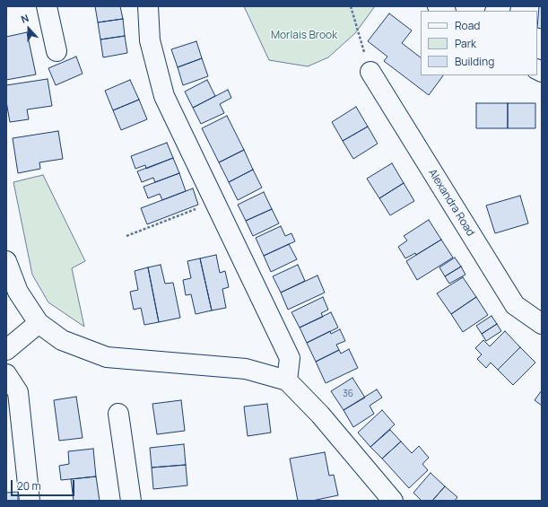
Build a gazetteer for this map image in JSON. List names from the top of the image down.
{
  "streets": {
    "street": ["Alexandra Road"]
  },
  "parks": ["Morlais Brook"],
  "house_numbers": ["36"],
  "legend": ["Road", "Park", "Building"],
  "scale_bar": "20 m",
  "north": "top"
}
